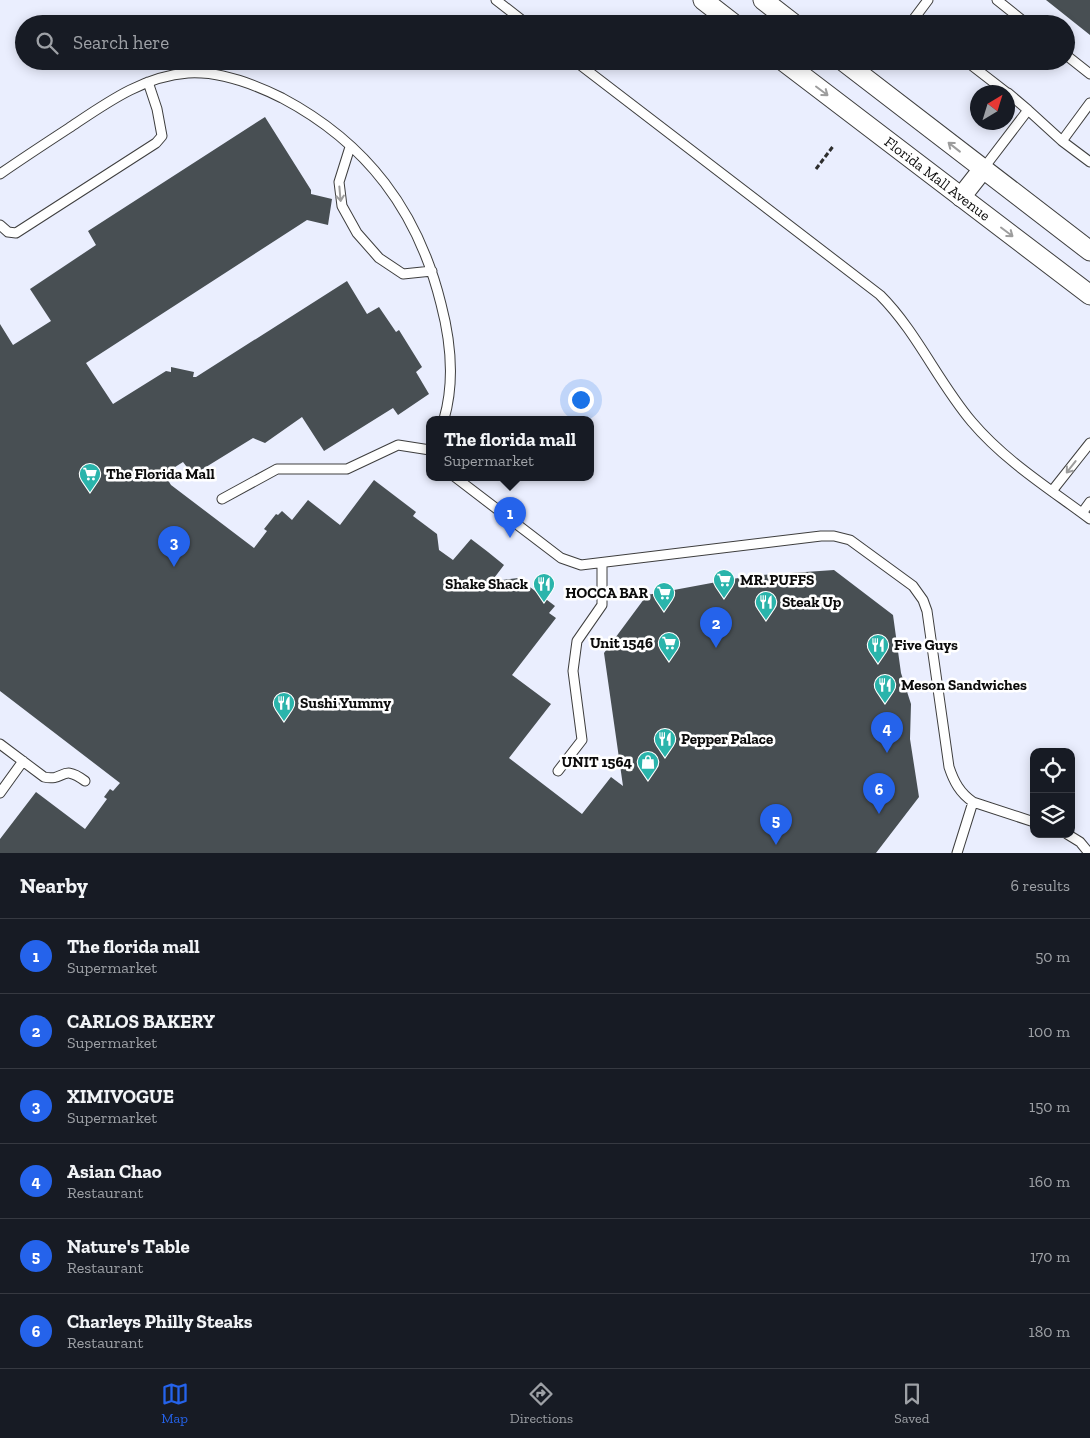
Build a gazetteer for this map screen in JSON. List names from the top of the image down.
{
  "streets": {
    "street": ["Florida Mall Avenue"]
  },
  "places": {
    "supermarket": [
      "The Florida Mall",
      "MR. PUFFS",
      "HOCCA BAR",
      "Unit 1546"
    ],
    "restaurant": [
      "Shake Shack",
      "Steak Up",
      "Five Guys",
      "Meson Sandwiches",
      "Sushi Yummy",
      "Pepper Palace"
    ],
    "shop": ["UNIT 1564"]
  },
  "north": "top right",
  "page": {
    "search": "Search here",
    "popup": ["The florida mall", "Supermarket"],
    "pins": [
      "1",
      "3",
      "2",
      "4",
      "6",
      "5"
    ],
    "heading": ["Nearby", "6 results"],
    "list": [
      {
        "mark": "1",
        "name": "The florida mall",
        "note": "Supermarket",
        "value": "50 m"
      },
      {
        "mark": "2",
        "name": "CARLOS BAKERY",
        "note": "Supermarket",
        "value": "100 m"
      },
      {
        "mark": "3",
        "name": "XIMIVOGUE",
        "note": "Supermarket",
        "value": "150 m"
      },
      {
        "mark": "4",
        "name": "Asian Chao",
        "note": "Restaurant",
        "value": "160 m"
      },
      {
        "mark": "5",
        "name": "Nature's Table",
        "note": "Restaurant",
        "value": "170 m"
      },
      {
        "mark": "6",
        "name": "Charleys Philly Steaks",
        "note": "Restaurant",
        "value": "180 m"
      }
    ],
    "nav": ["Map", "Directions", "Saved"]
  }
}
